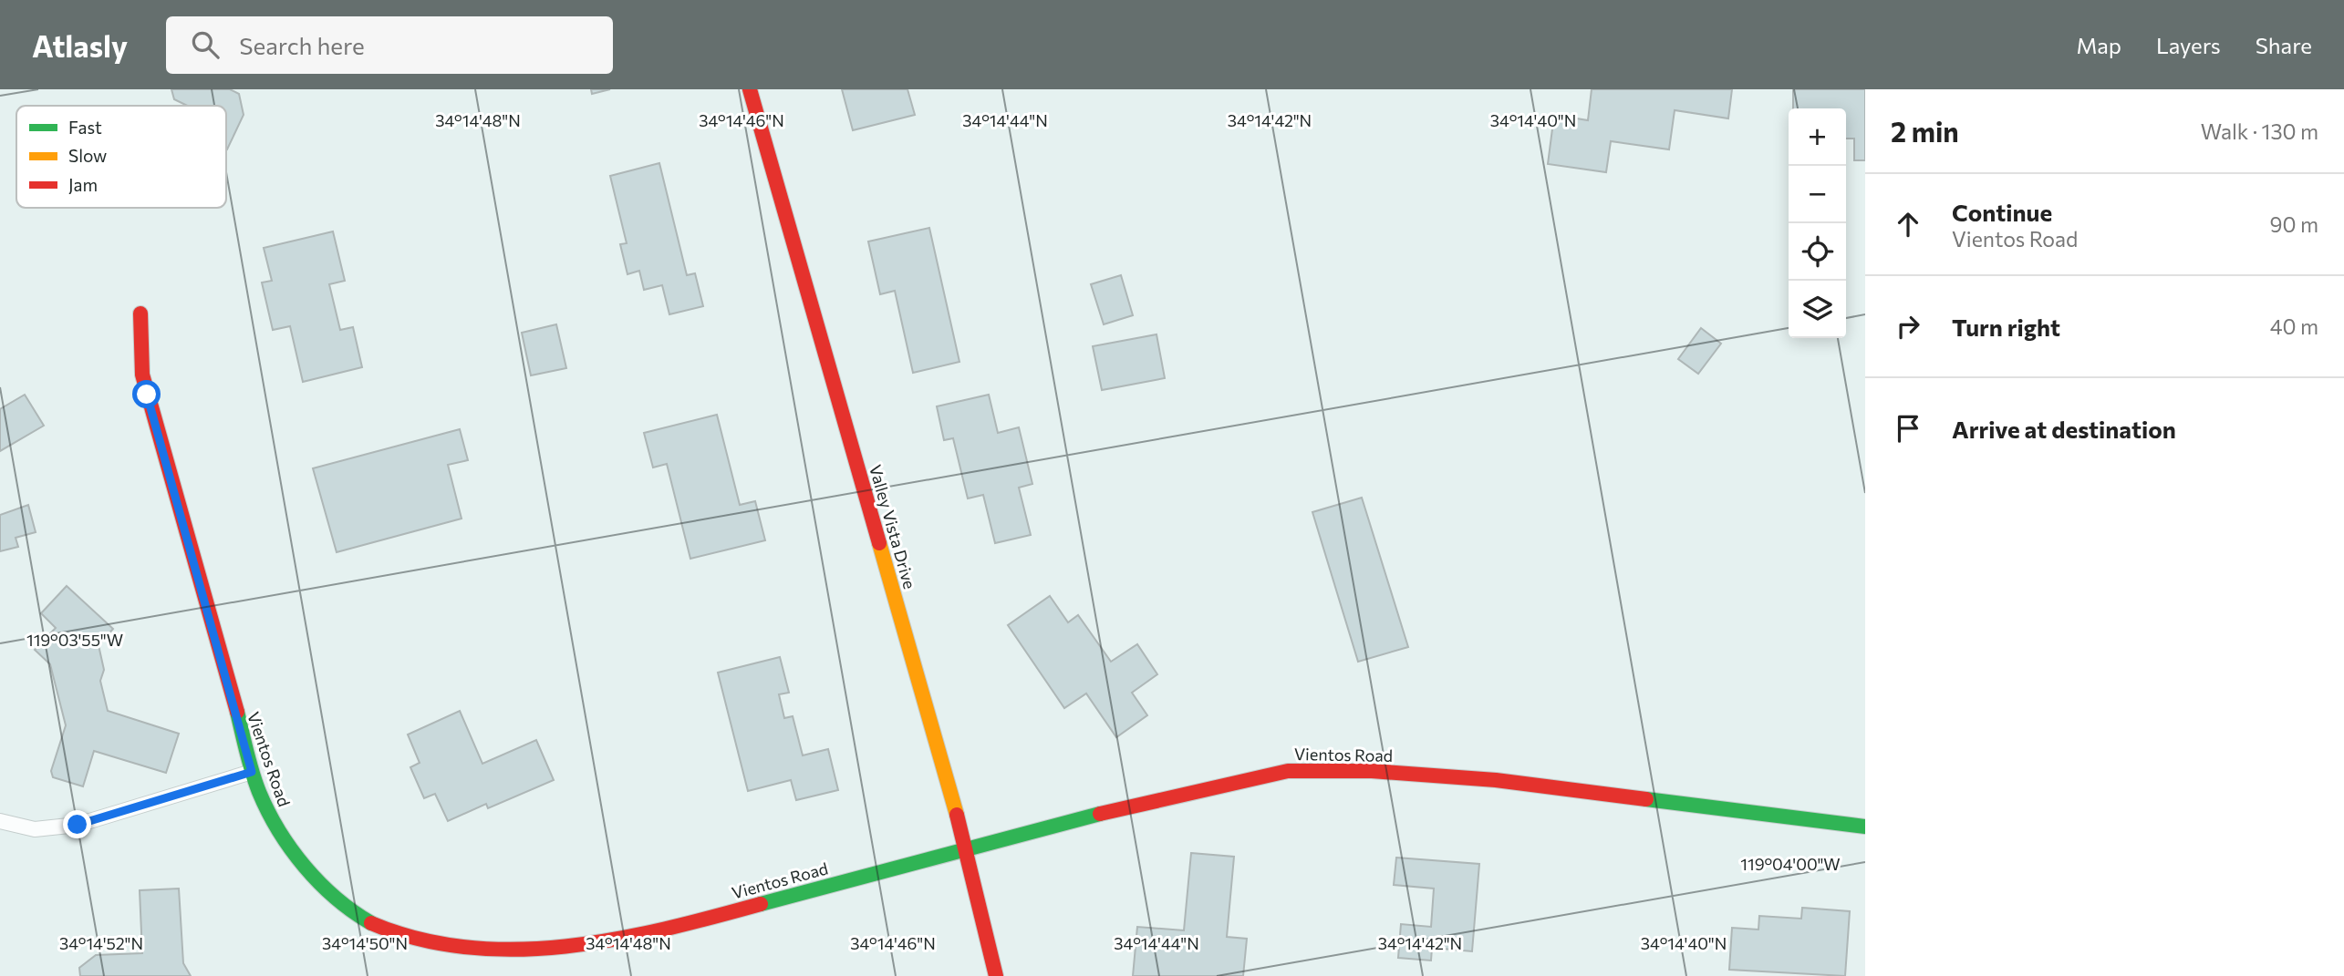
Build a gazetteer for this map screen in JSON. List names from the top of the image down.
{
  "streets": {
    "street": ["Valley Vista Drive", "Vientos Road"]
  },
  "crossings": [
    ["Valley Vista Drive", "Vientos Road"]
  ],
  "legend": ["Fast", "Slow", "Jam"],
  "page": {
    "header": "Atlasly",
    "search": "Search here",
    "nav": ["Map", "Layers", "Share"],
    "heading": ["2 min", "Walk · 130 m"],
    "map_buttons": ["+", "−"],
    "list": [
      ["Continue", "Vientos Road", "90 m"],
      ["Turn right", "40 m"],
      "Arrive at destination"
    ]
  },
  "coordinates": [
    "34°14'48\"N",
    "34°14'46\"N",
    "34°14'44\"N",
    "34°14'42\"N",
    "34°14'40\"N",
    "119°03'55\"W",
    "119°04'00\"W",
    "34°14'52\"N",
    "34°14'50\"N"
  ]
}
